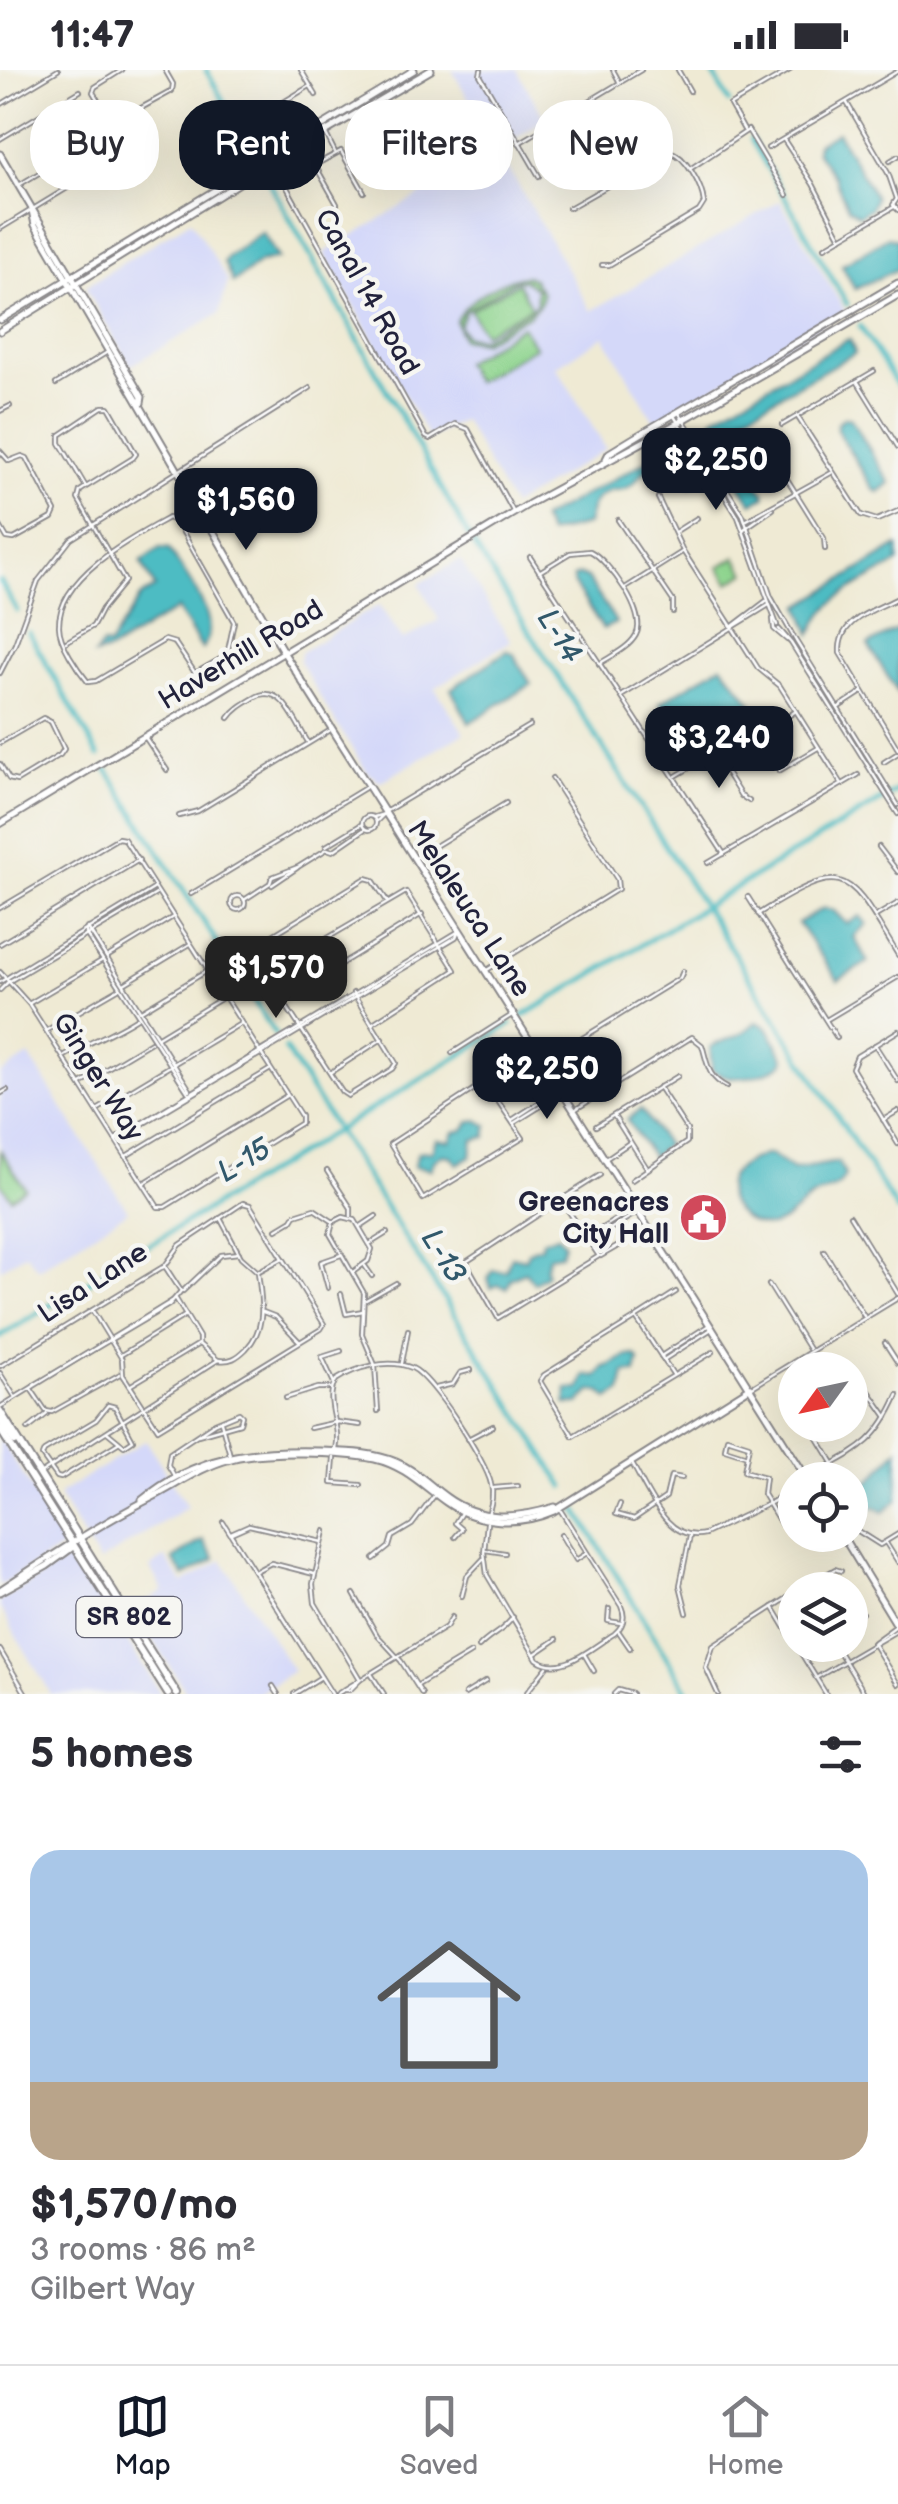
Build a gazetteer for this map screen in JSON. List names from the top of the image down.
{
  "streets": {
    "main road": ["SR 802"],
    "street": [
      "Canal 14 Road",
      "Haverhill Road",
      "Melaleuca Lane",
      "Ginger Way",
      "Lisa Lane"
    ]
  },
  "crossings": [
    ["Canal 14 Road", "Haverhill Road"],
    ["Haverhill Road", "Melaleuca Lane"]
  ],
  "water": ["L-14", "L-15", "L-13"],
  "places": {
    "public building": ["Greenacres City Hall"]
  },
  "north": "bottom left",
  "page": {
    "status": "11:47",
    "chip": [
      "Buy",
      "Rent",
      "Filters",
      "New"
    ],
    "price": [
      "$2,250",
      "$1,560",
      "$3,240",
      "$1,570",
      "$2,250"
    ],
    "heading": "5 homes",
    "list": [
      {
        "name": "$1,570/mo",
        "note": "3 rooms · 86 m² · Gilbert Way"
      }
    ],
    "tabs": ["Map", "Saved", "Home"]
  }
}
